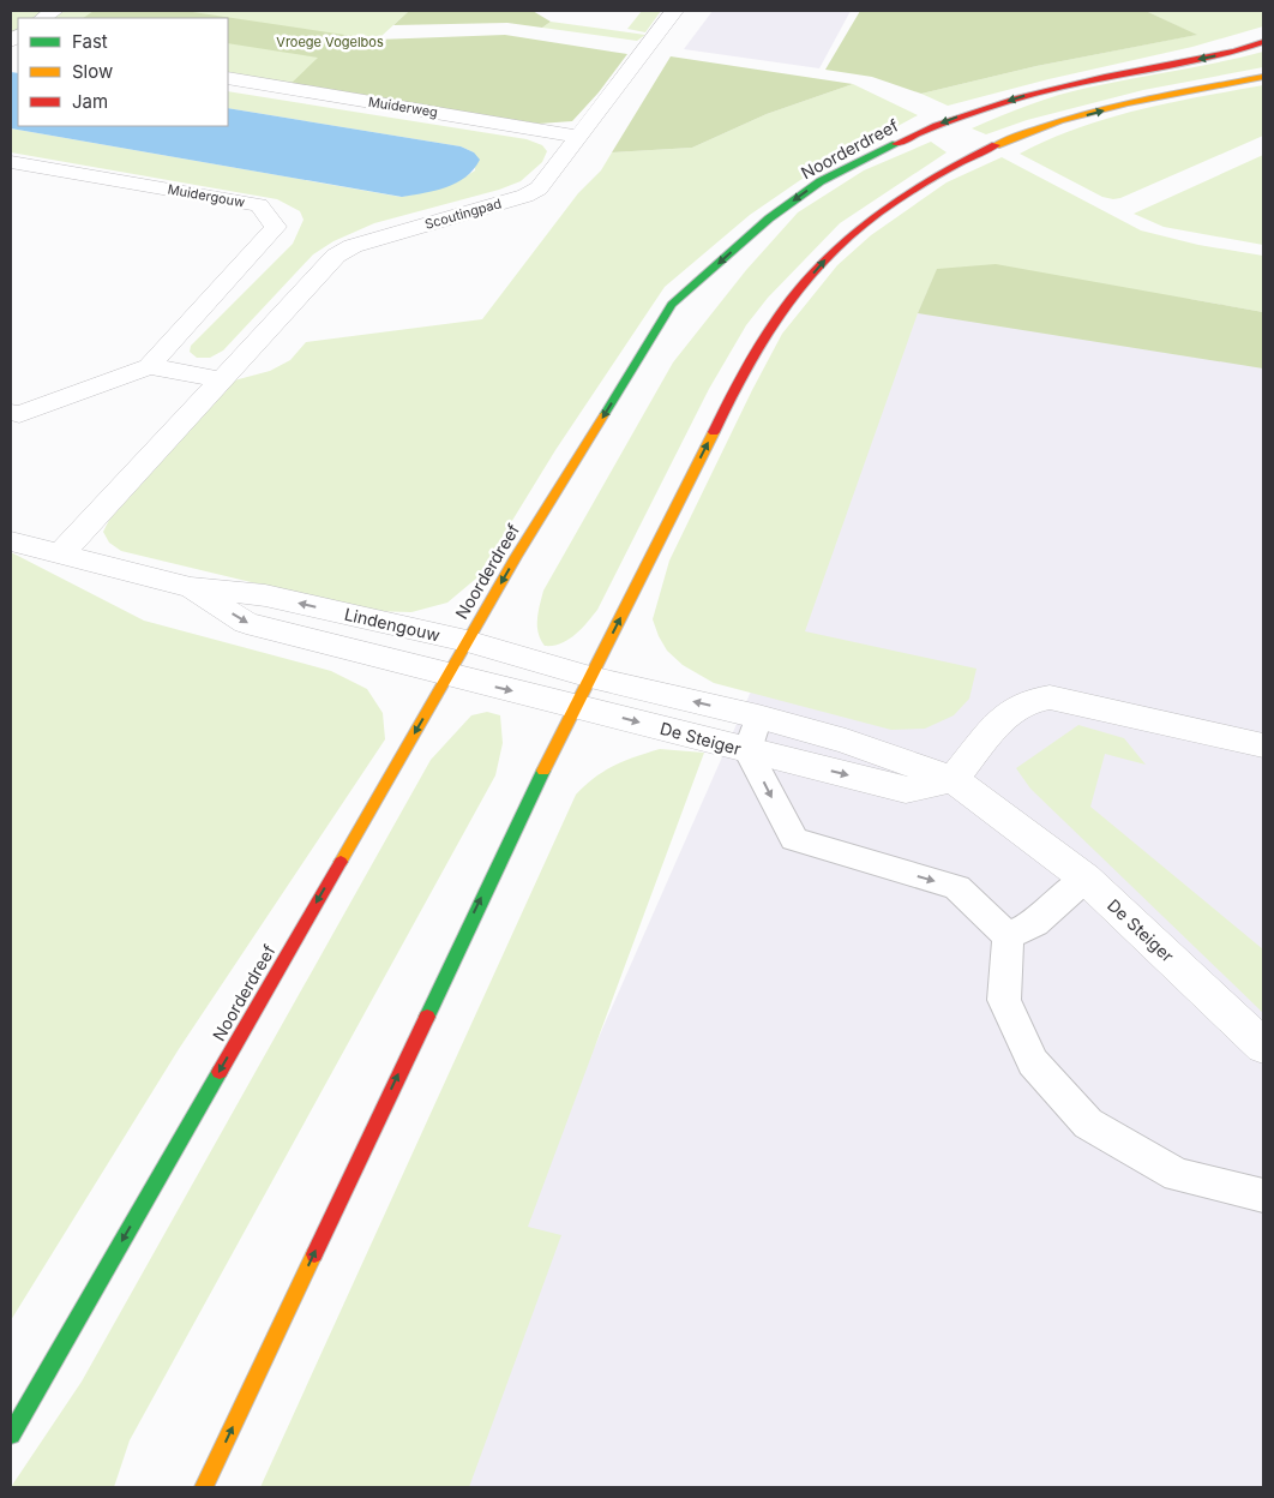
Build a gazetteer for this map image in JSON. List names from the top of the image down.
{
  "streets": {
    "main road": ["Noorderdreef"],
    "street": [
      "Muiderweg",
      "Muidergouw",
      "Scoutingpad",
      "Lindengouw",
      "De Steiger"
    ]
  },
  "crossings": [
    ["Muiderweg", "Scoutingpad"],
    ["Noorderdreef", "Lindengouw"],
    ["Noorderdreef", "De Steiger"],
    ["Lindengouw", "De Steiger"]
  ],
  "parks": ["Vroege Vogelbos"],
  "legend": ["Fast", "Slow", "Jam"]
}
